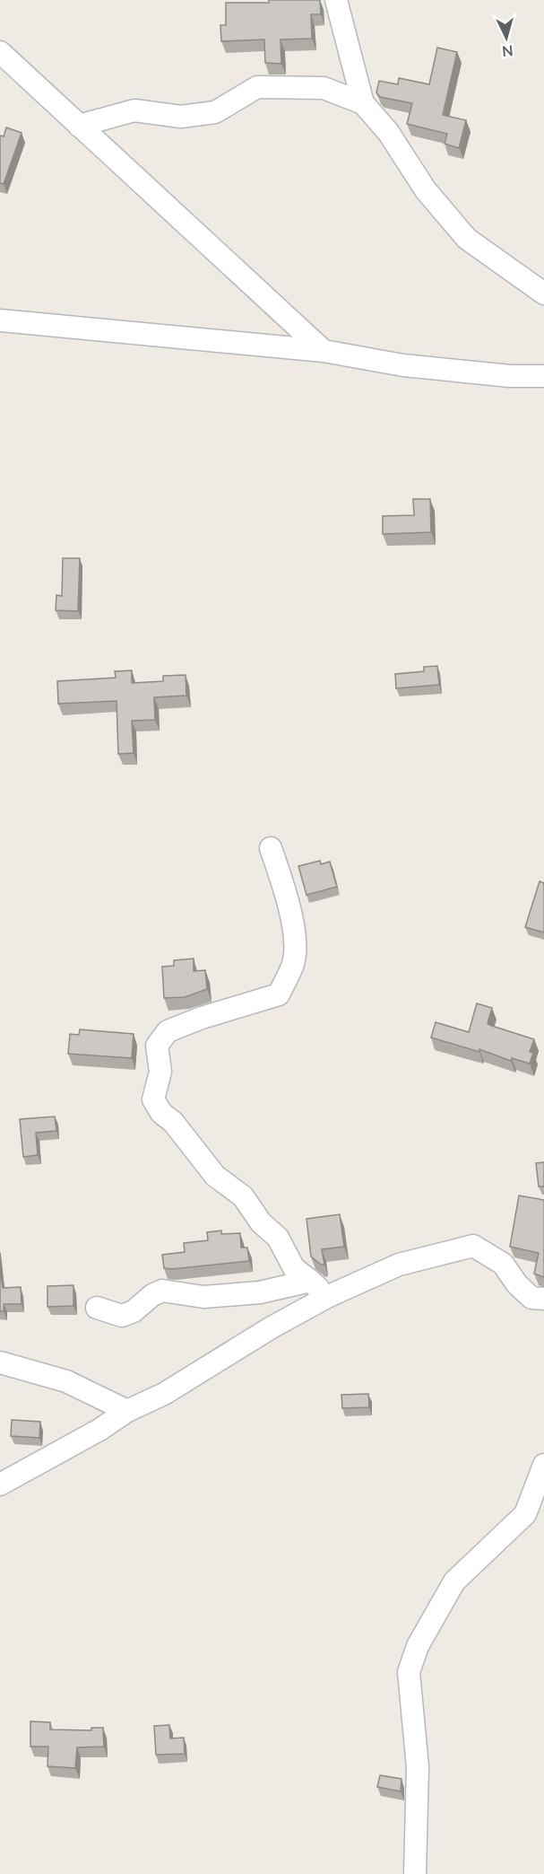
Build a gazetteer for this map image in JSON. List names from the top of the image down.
{
  "north": "bottom"
}
